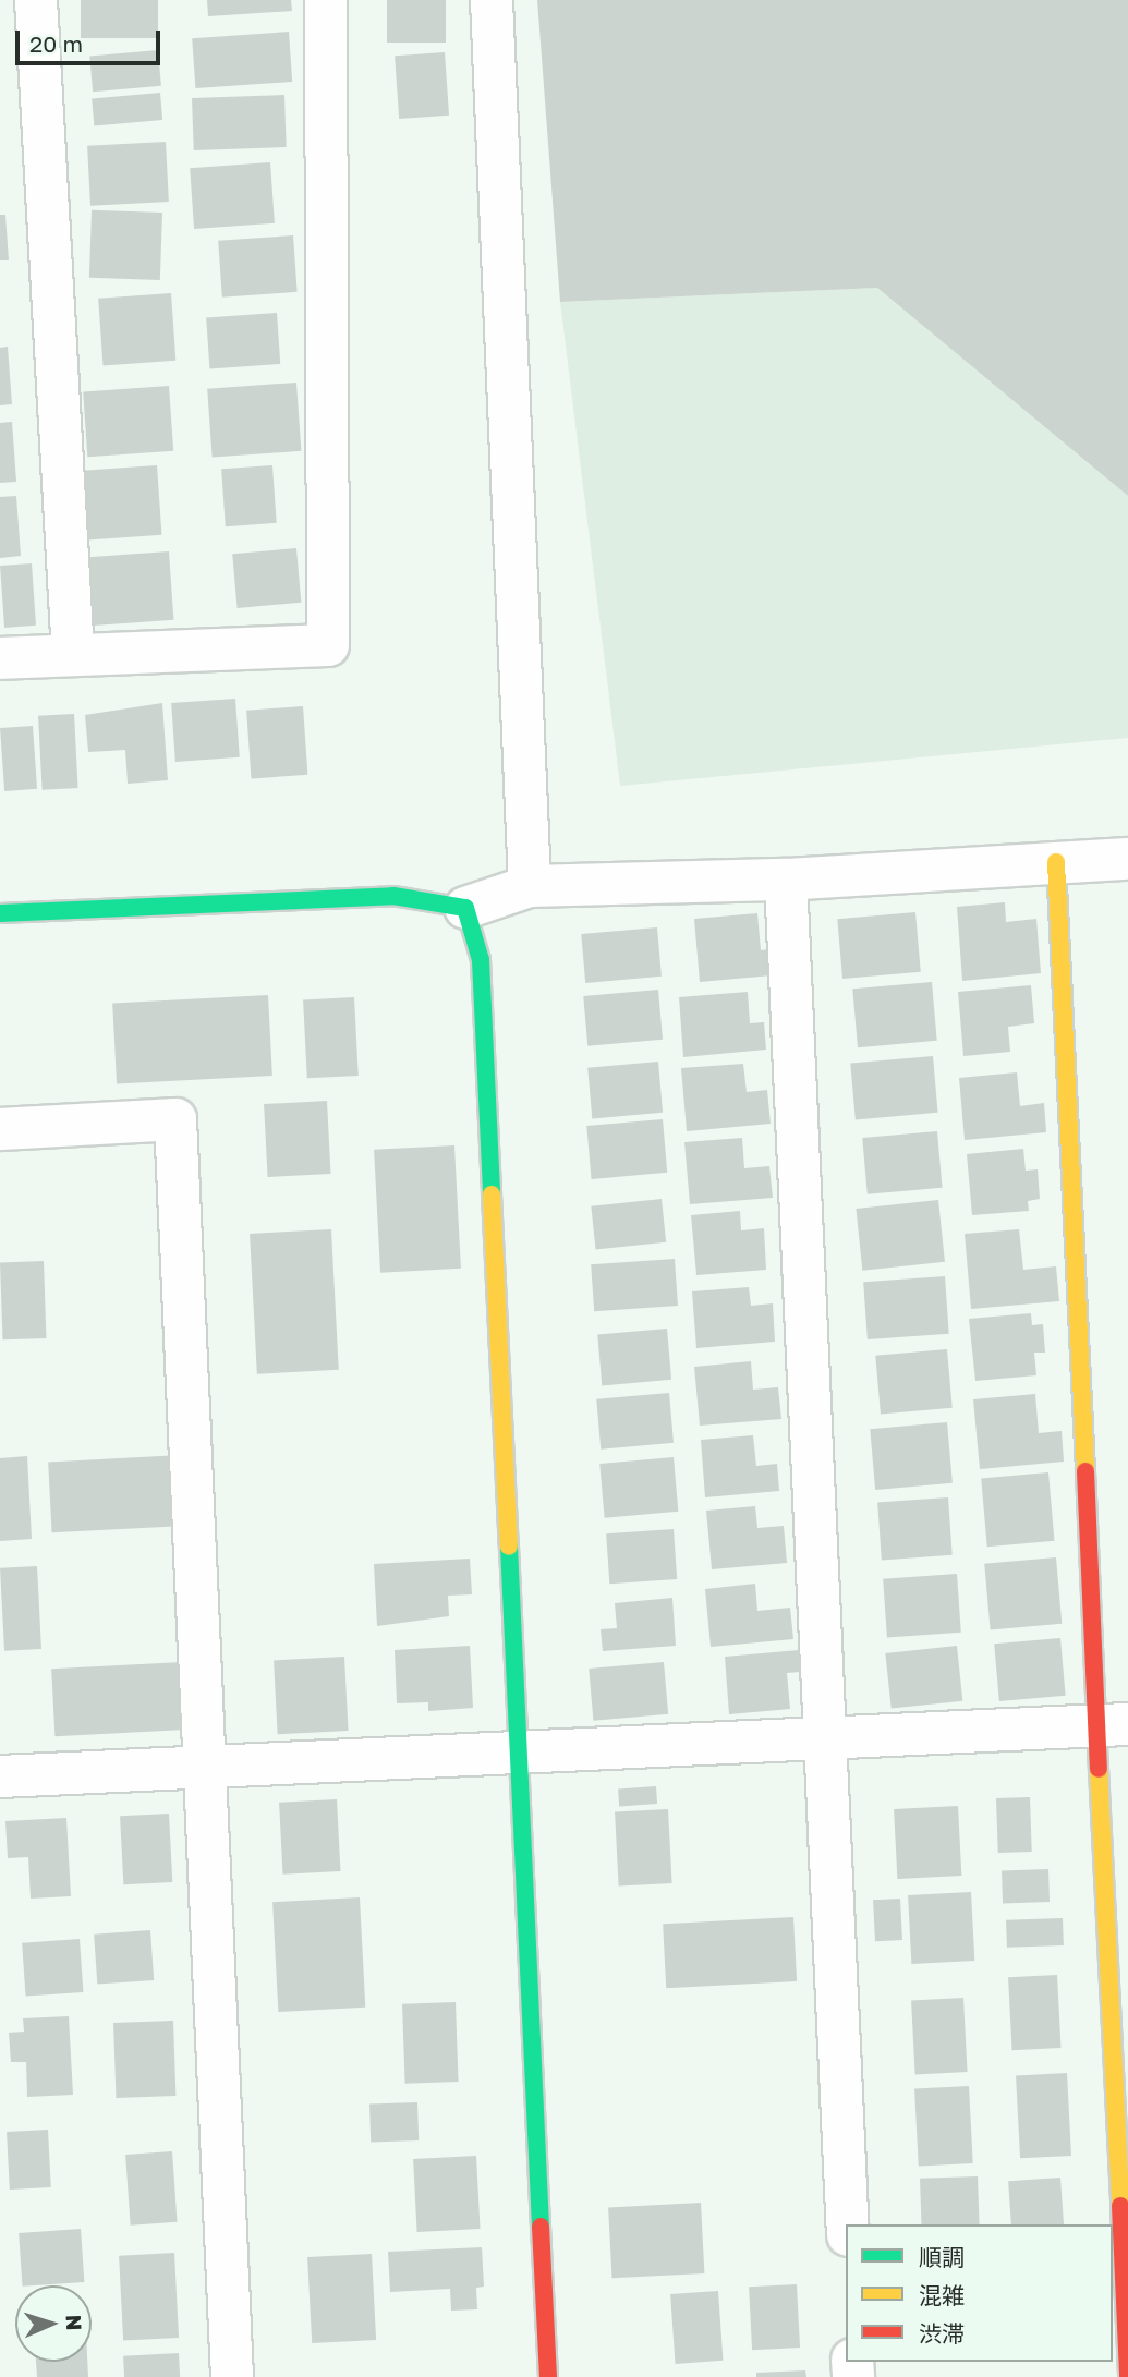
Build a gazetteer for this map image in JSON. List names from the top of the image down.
{
  "legend": ["順調", "混雑", "渋滞"],
  "scale_bar": "20 m",
  "north": "right"
}
